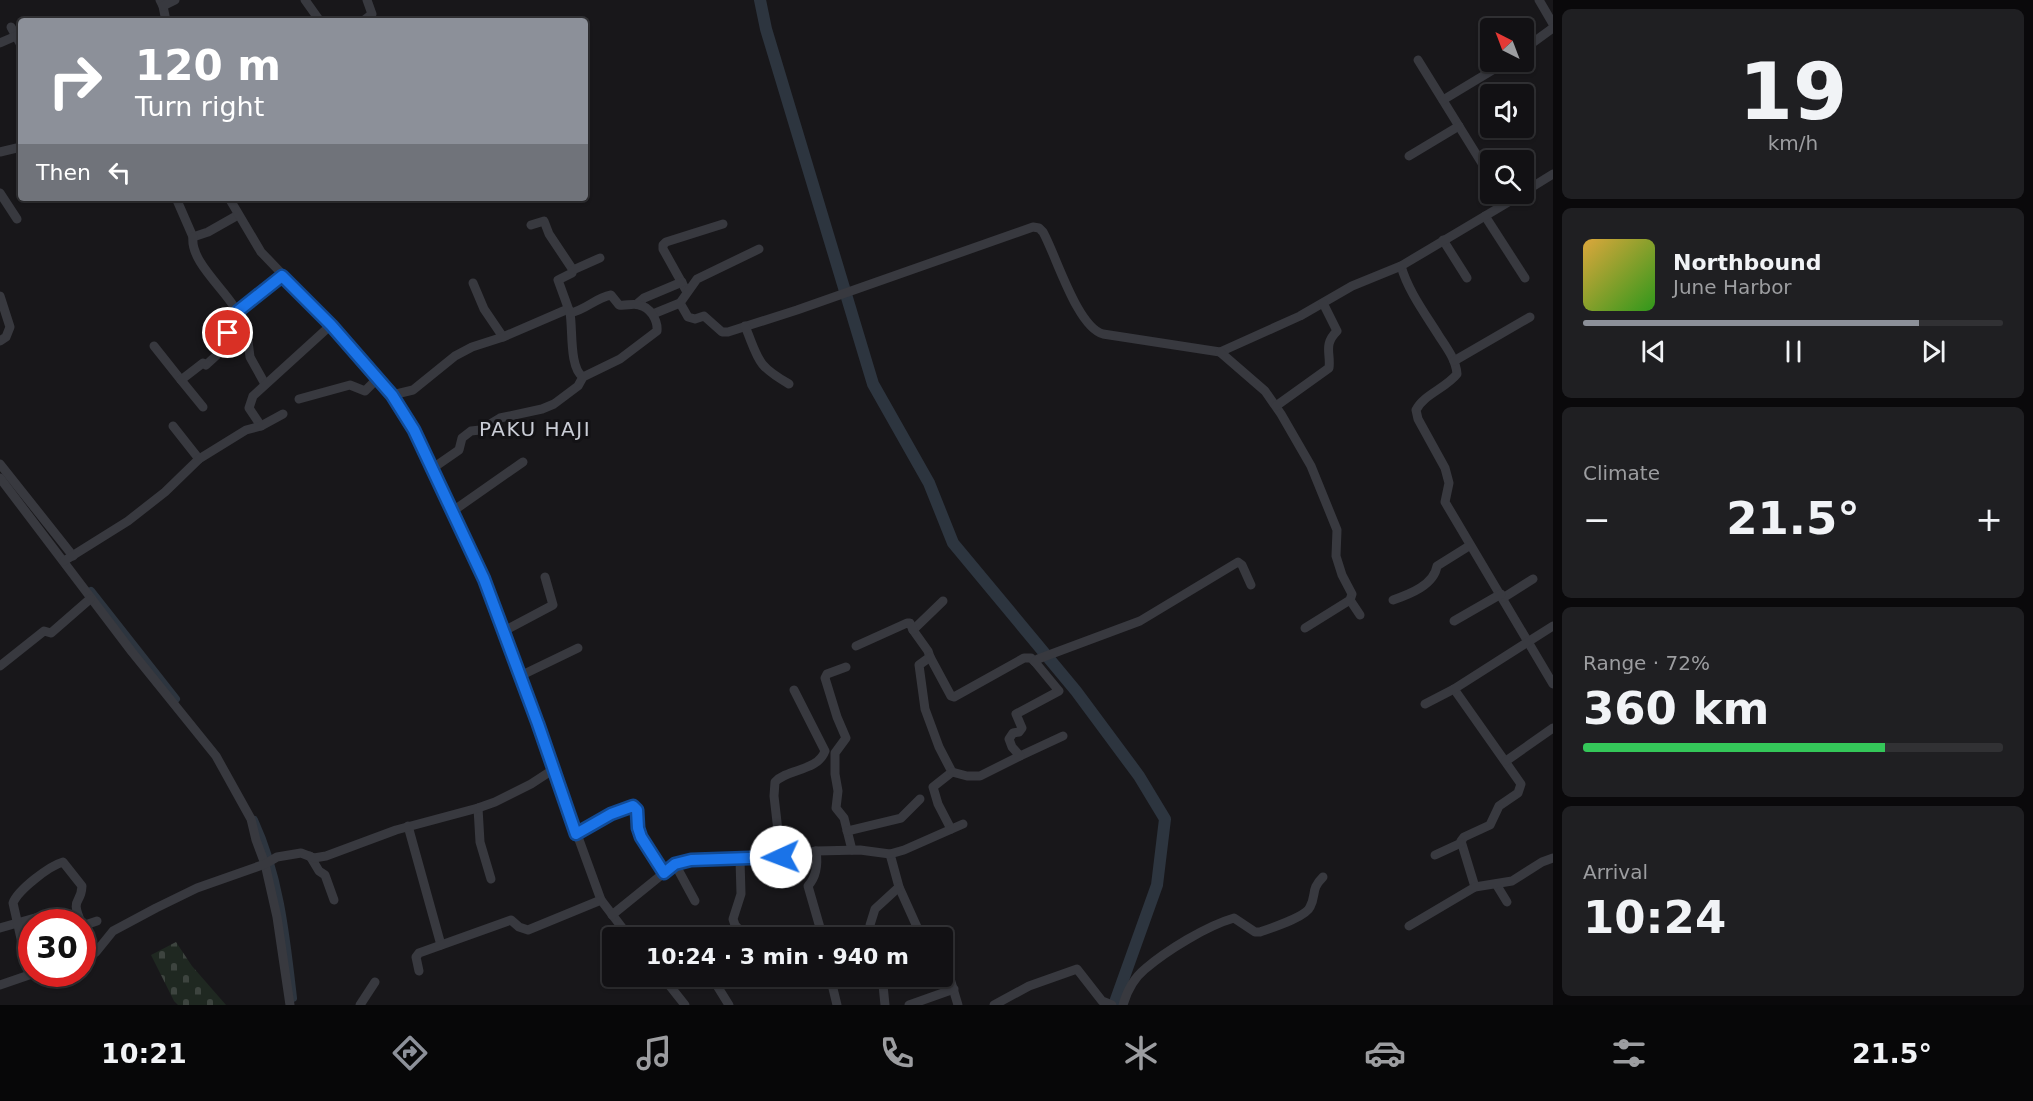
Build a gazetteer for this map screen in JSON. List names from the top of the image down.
{
  "districts": ["PAKU HAJI"],
  "north": "top left",
  "page": {
    "tile": [
      ["19", "km/h"],
      "Climate",
      ["Range · 72%", "360 km"],
      ["Arrival", "10:24"]
    ],
    "turn": ["120 m", "Turn right"],
    "then": "Then",
    "song": ["Northbound", "June Harbor"],
    "heat": ["−", "21.5°", "+"],
    "limit": "30",
    "trip": "10:24 · 3 min · 940 m",
    "tabs": ["10:21", "21.5°"]
  }
}
